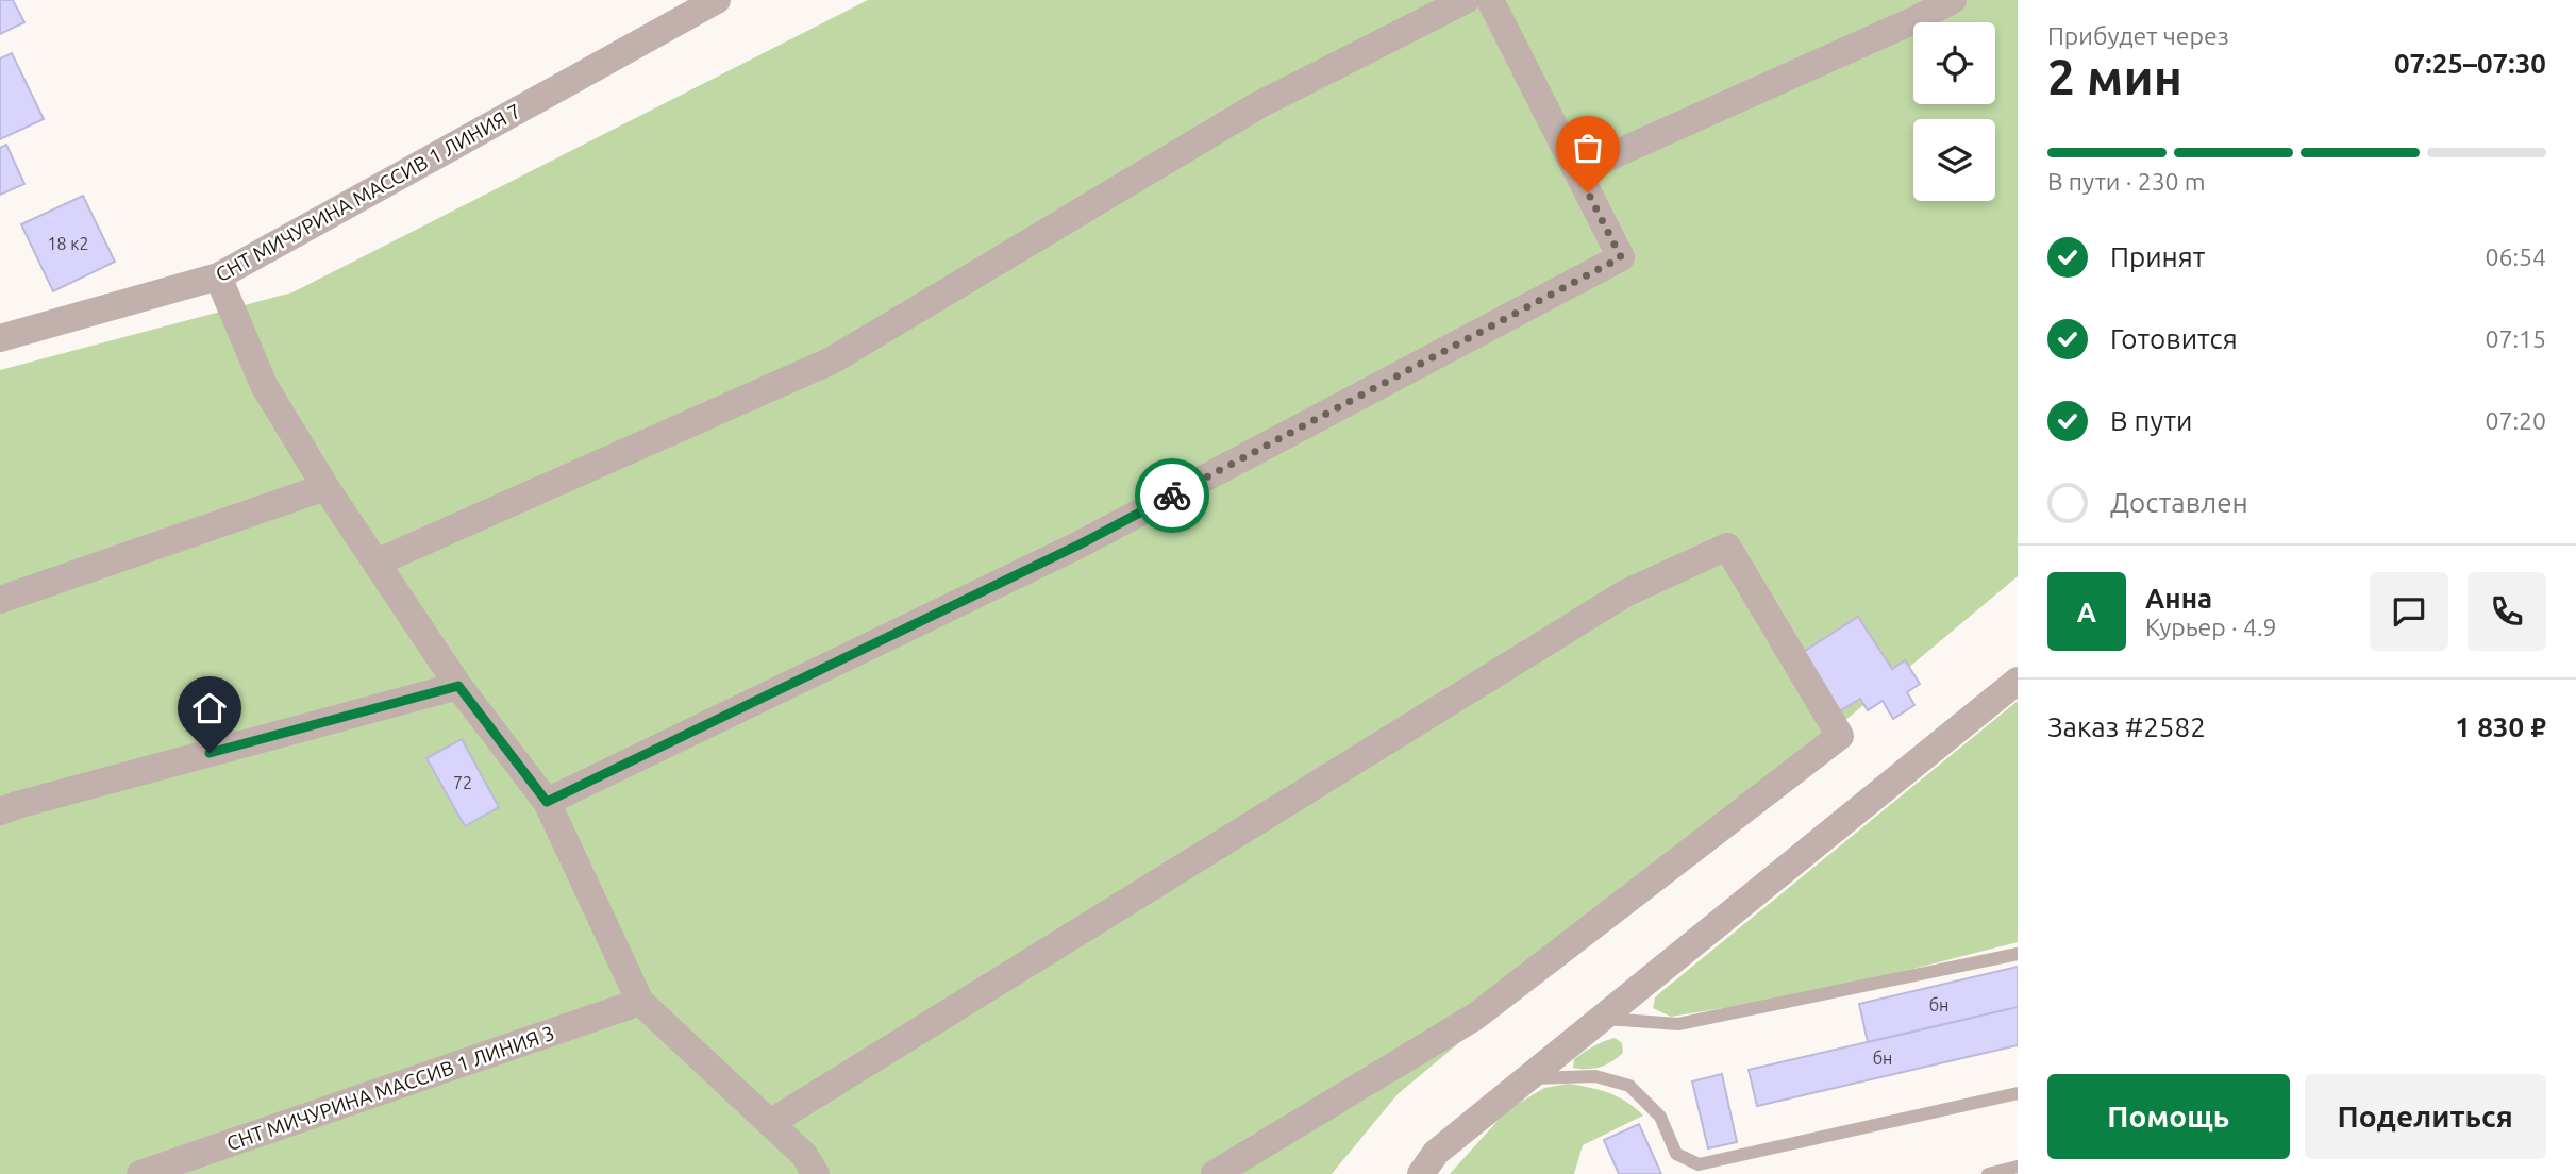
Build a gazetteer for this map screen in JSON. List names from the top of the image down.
{
  "streets": {
    "street": ["СНТ МИЧУРИНА МАССИВ 1 ЛИНИЯ 7", "СНТ МИЧУРИНА МАССИВ 1 ЛИНИЯ 3"]
  },
  "house_numbers": [
    "18 к2",
    "72",
    "бн",
    "бн"
  ],
  "page": {
    "heading": ["2 мин", "Прибудет через", "07:25–07:30"],
    "panel": [
      "Анна",
      "Курьер · 4.9",
      "Заказ #2582",
      "1 830 ₽"
    ],
    "bar": "В пути · 230 m",
    "list": [
      ["Принят", "06:54"],
      ["Готовится", "07:15"],
      ["В пути", "07:20"],
      "Доставлен"
    ],
    "round": "А",
    "buttons": ["Помощь", "Поделиться"]
  }
}
